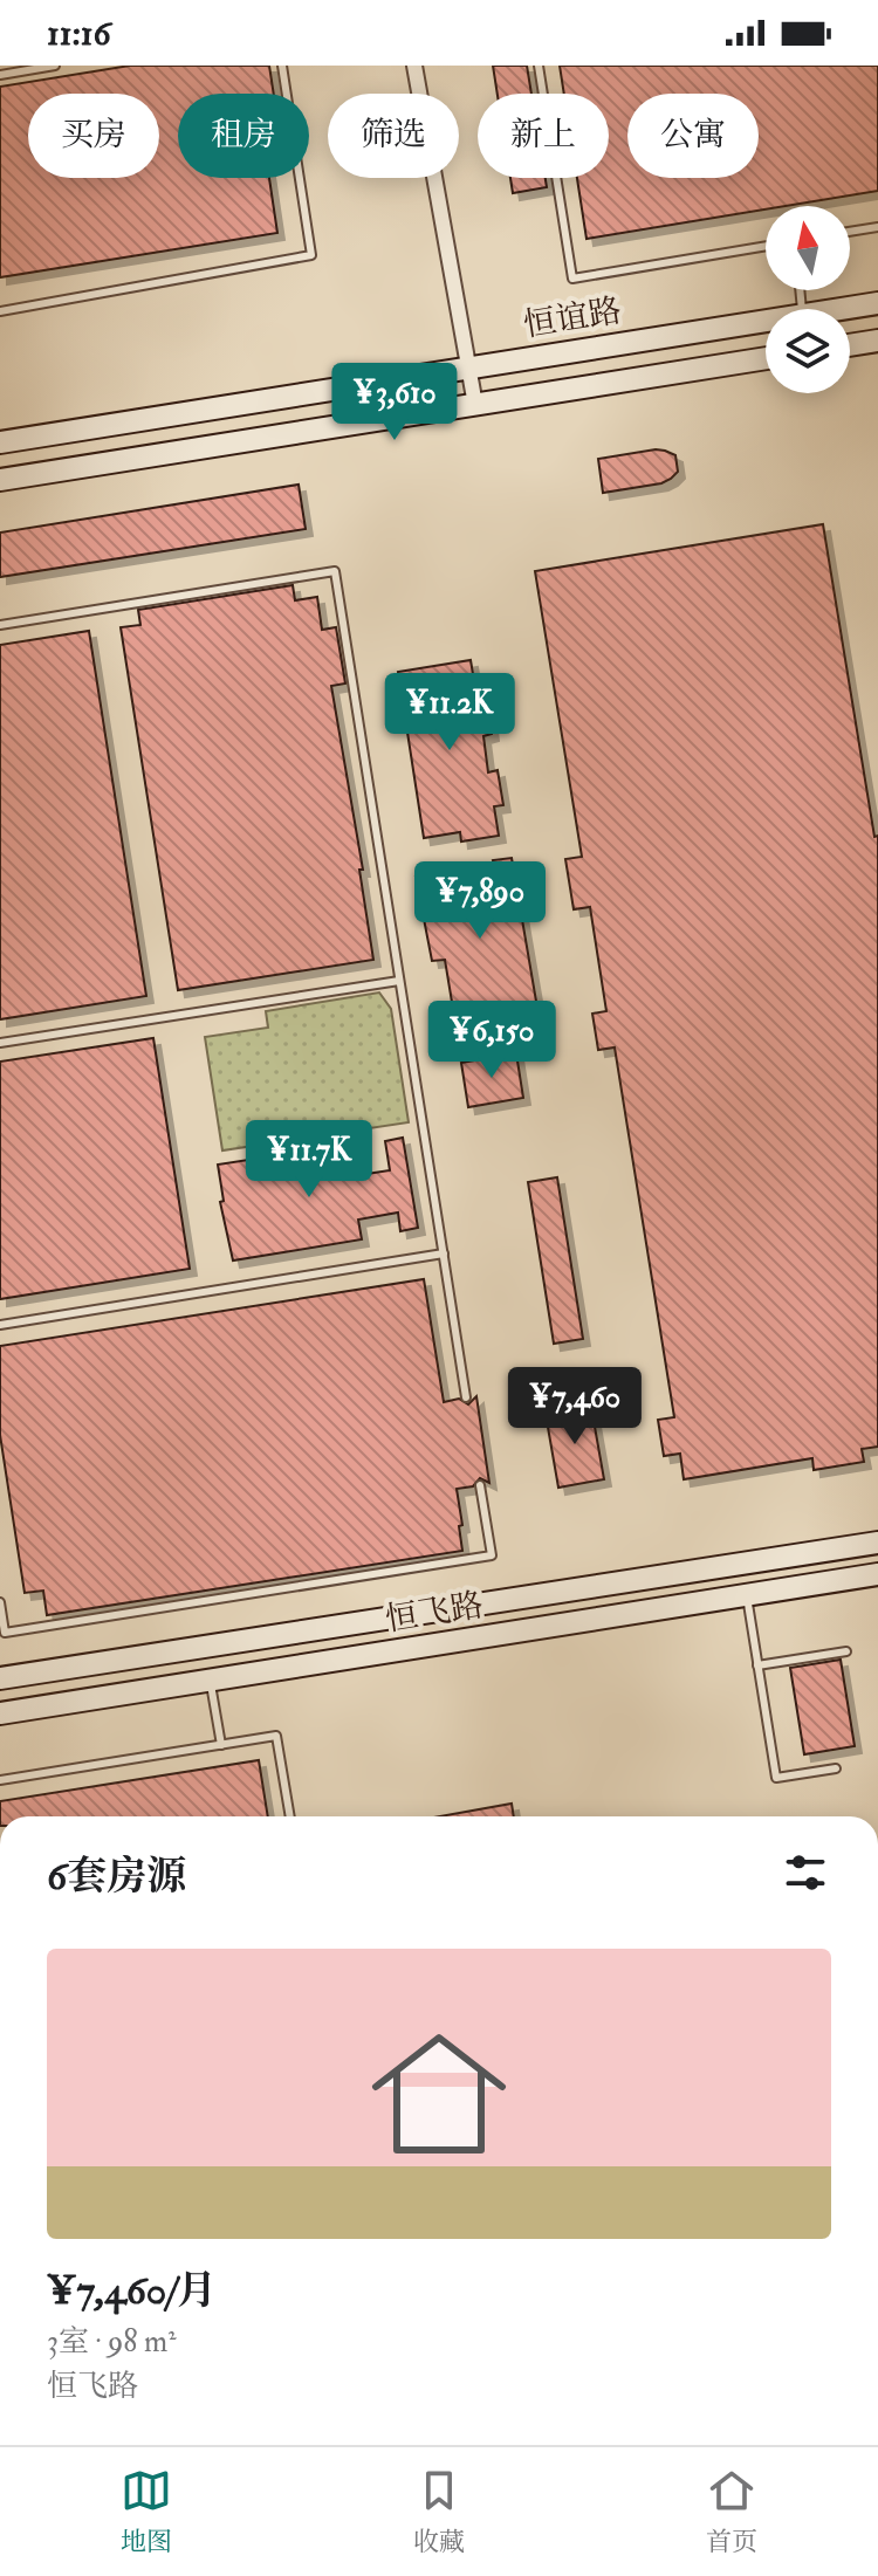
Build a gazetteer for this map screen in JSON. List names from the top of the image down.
{
  "streets": {
    "main road": ["恒谊路", "恒飞路"]
  },
  "north": "top",
  "page": {
    "status": "11:16",
    "chip": [
      "买房",
      "租房",
      "筛选",
      "新上",
      "公寓"
    ],
    "price": [
      "¥3,610",
      "¥11.2K",
      "¥7,890",
      "¥6,150",
      "¥11.7K",
      "¥7,460"
    ],
    "heading": "6套房源",
    "list": [
      {
        "name": "¥7,460/月",
        "note": "3室 · 98 m² · 恒飞路"
      }
    ],
    "tabs": ["地图", "收藏", "首页"]
  }
}
